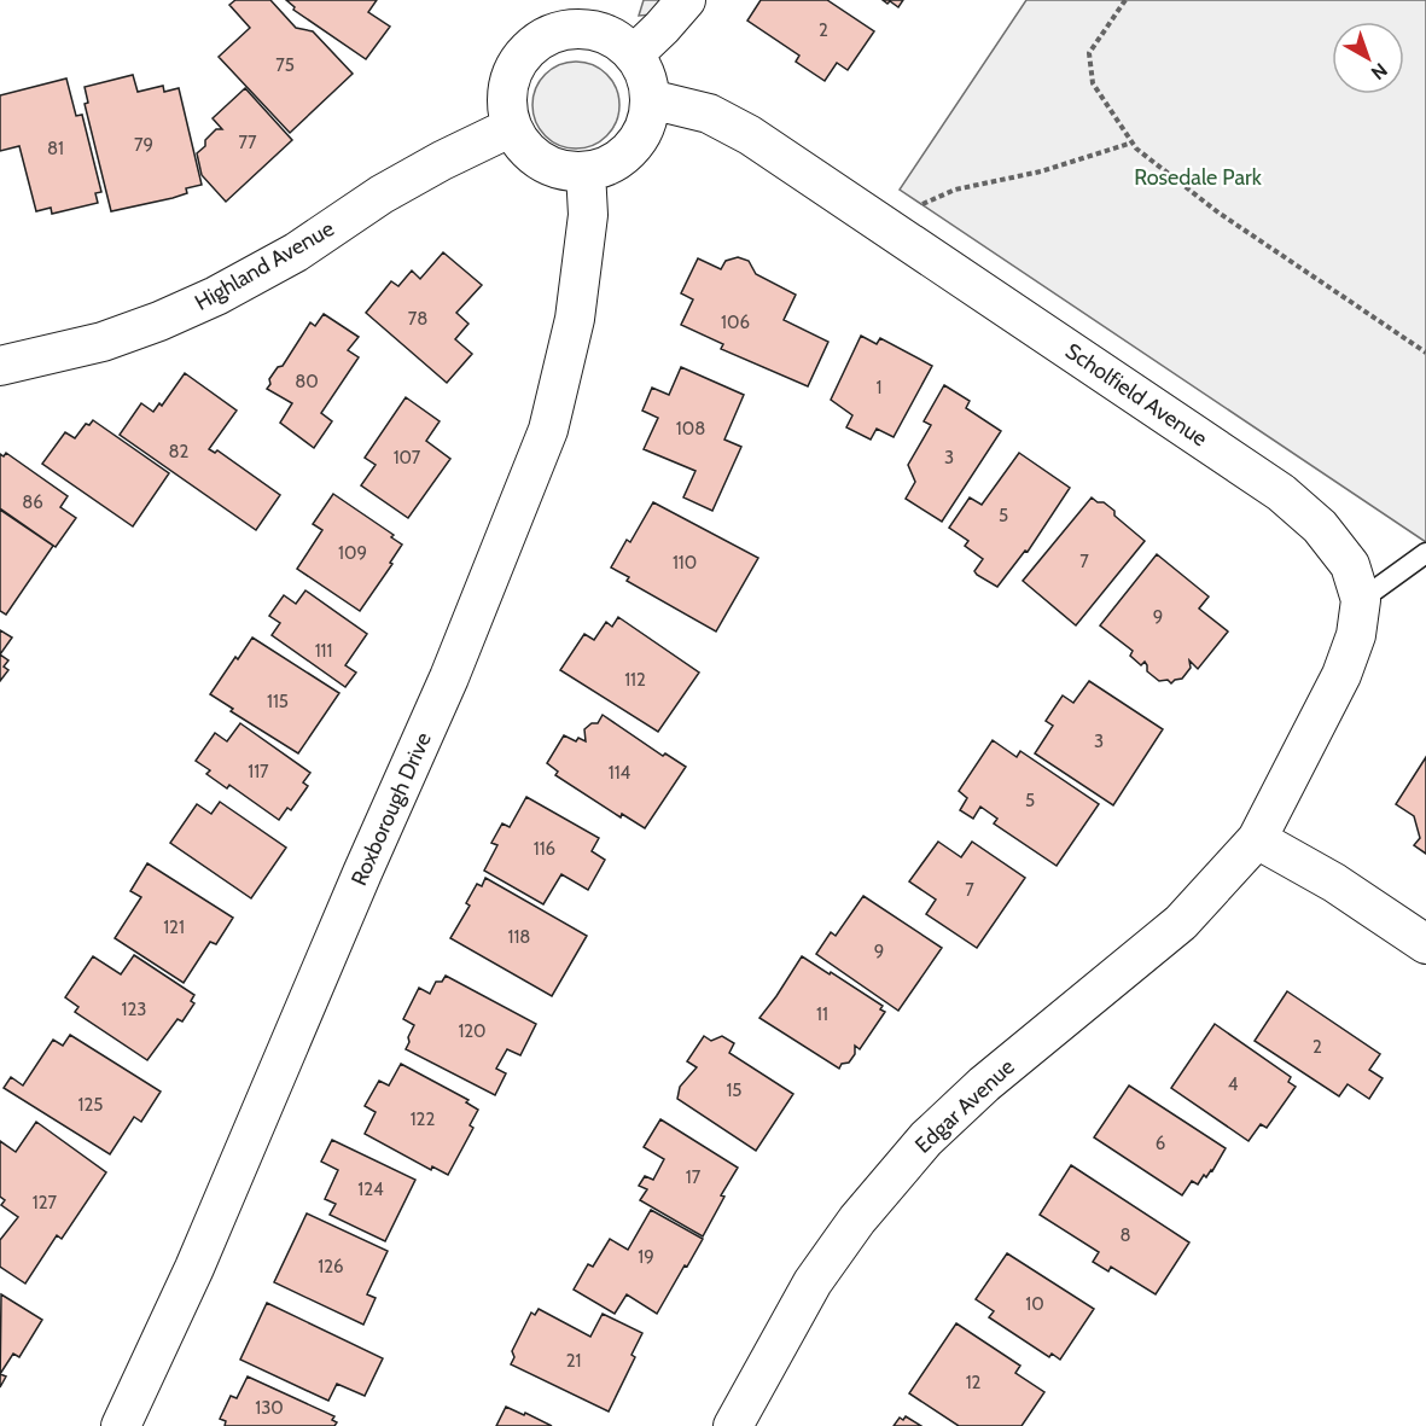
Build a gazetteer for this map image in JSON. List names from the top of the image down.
{
  "streets": {
    "street": [
      "Highland Avenue",
      "Scholfield Avenue",
      "Roxborough Drive",
      "Edgar Avenue"
    ]
  },
  "crossings": [
    ["Highland Avenue", "Scholfield Avenue"],
    ["Highland Avenue", "Roxborough Drive"],
    ["Scholfield Avenue", "Roxborough Drive"],
    ["Scholfield Avenue", "Edgar Avenue"]
  ],
  "parks": ["Rosedale Park"],
  "house_numbers": [
    "2",
    "75",
    "77",
    "79",
    "81",
    "78",
    "106",
    "80",
    "1",
    "108",
    "82",
    "107",
    "3",
    "86",
    "5",
    "109",
    "7",
    "110",
    "9",
    "111",
    "112",
    "115",
    "3",
    "117",
    "114",
    "5",
    "116",
    "7",
    "121",
    "118",
    "9",
    "123",
    "11",
    "120",
    "2",
    "4",
    "15",
    "125",
    "122",
    "6",
    "17",
    "124",
    "127",
    "8",
    "19",
    "126",
    "10",
    "21",
    "12",
    "130"
  ],
  "north": "bottom right"
}
